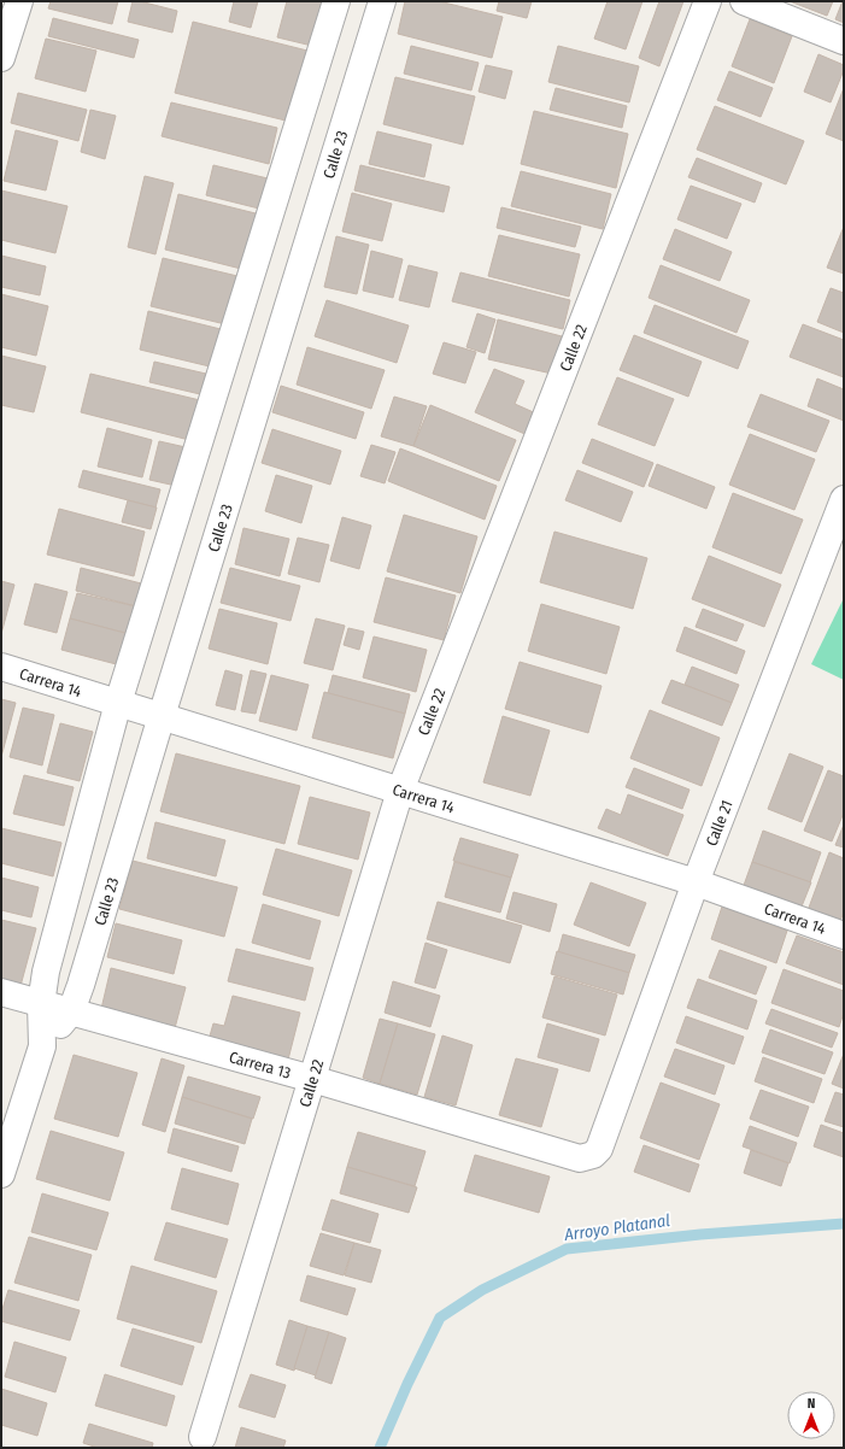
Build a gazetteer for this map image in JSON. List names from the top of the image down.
{
  "streets": {
    "street": [
      "Calle 23",
      "Calle 22",
      "Carrera 14",
      "Calle 21",
      "Carrera 13"
    ]
  },
  "crossings": [
    ["Calle 23", "Carrera 14"],
    ["Calle 23", "Carrera 13"],
    ["Calle 22", "Carrera 14"],
    ["Calle 22", "Carrera 13"],
    ["Carrera 14", "Calle 21"],
    ["Calle 21", "Carrera 13"]
  ],
  "water": ["Arroyo Platanal"],
  "north": "top"
}
